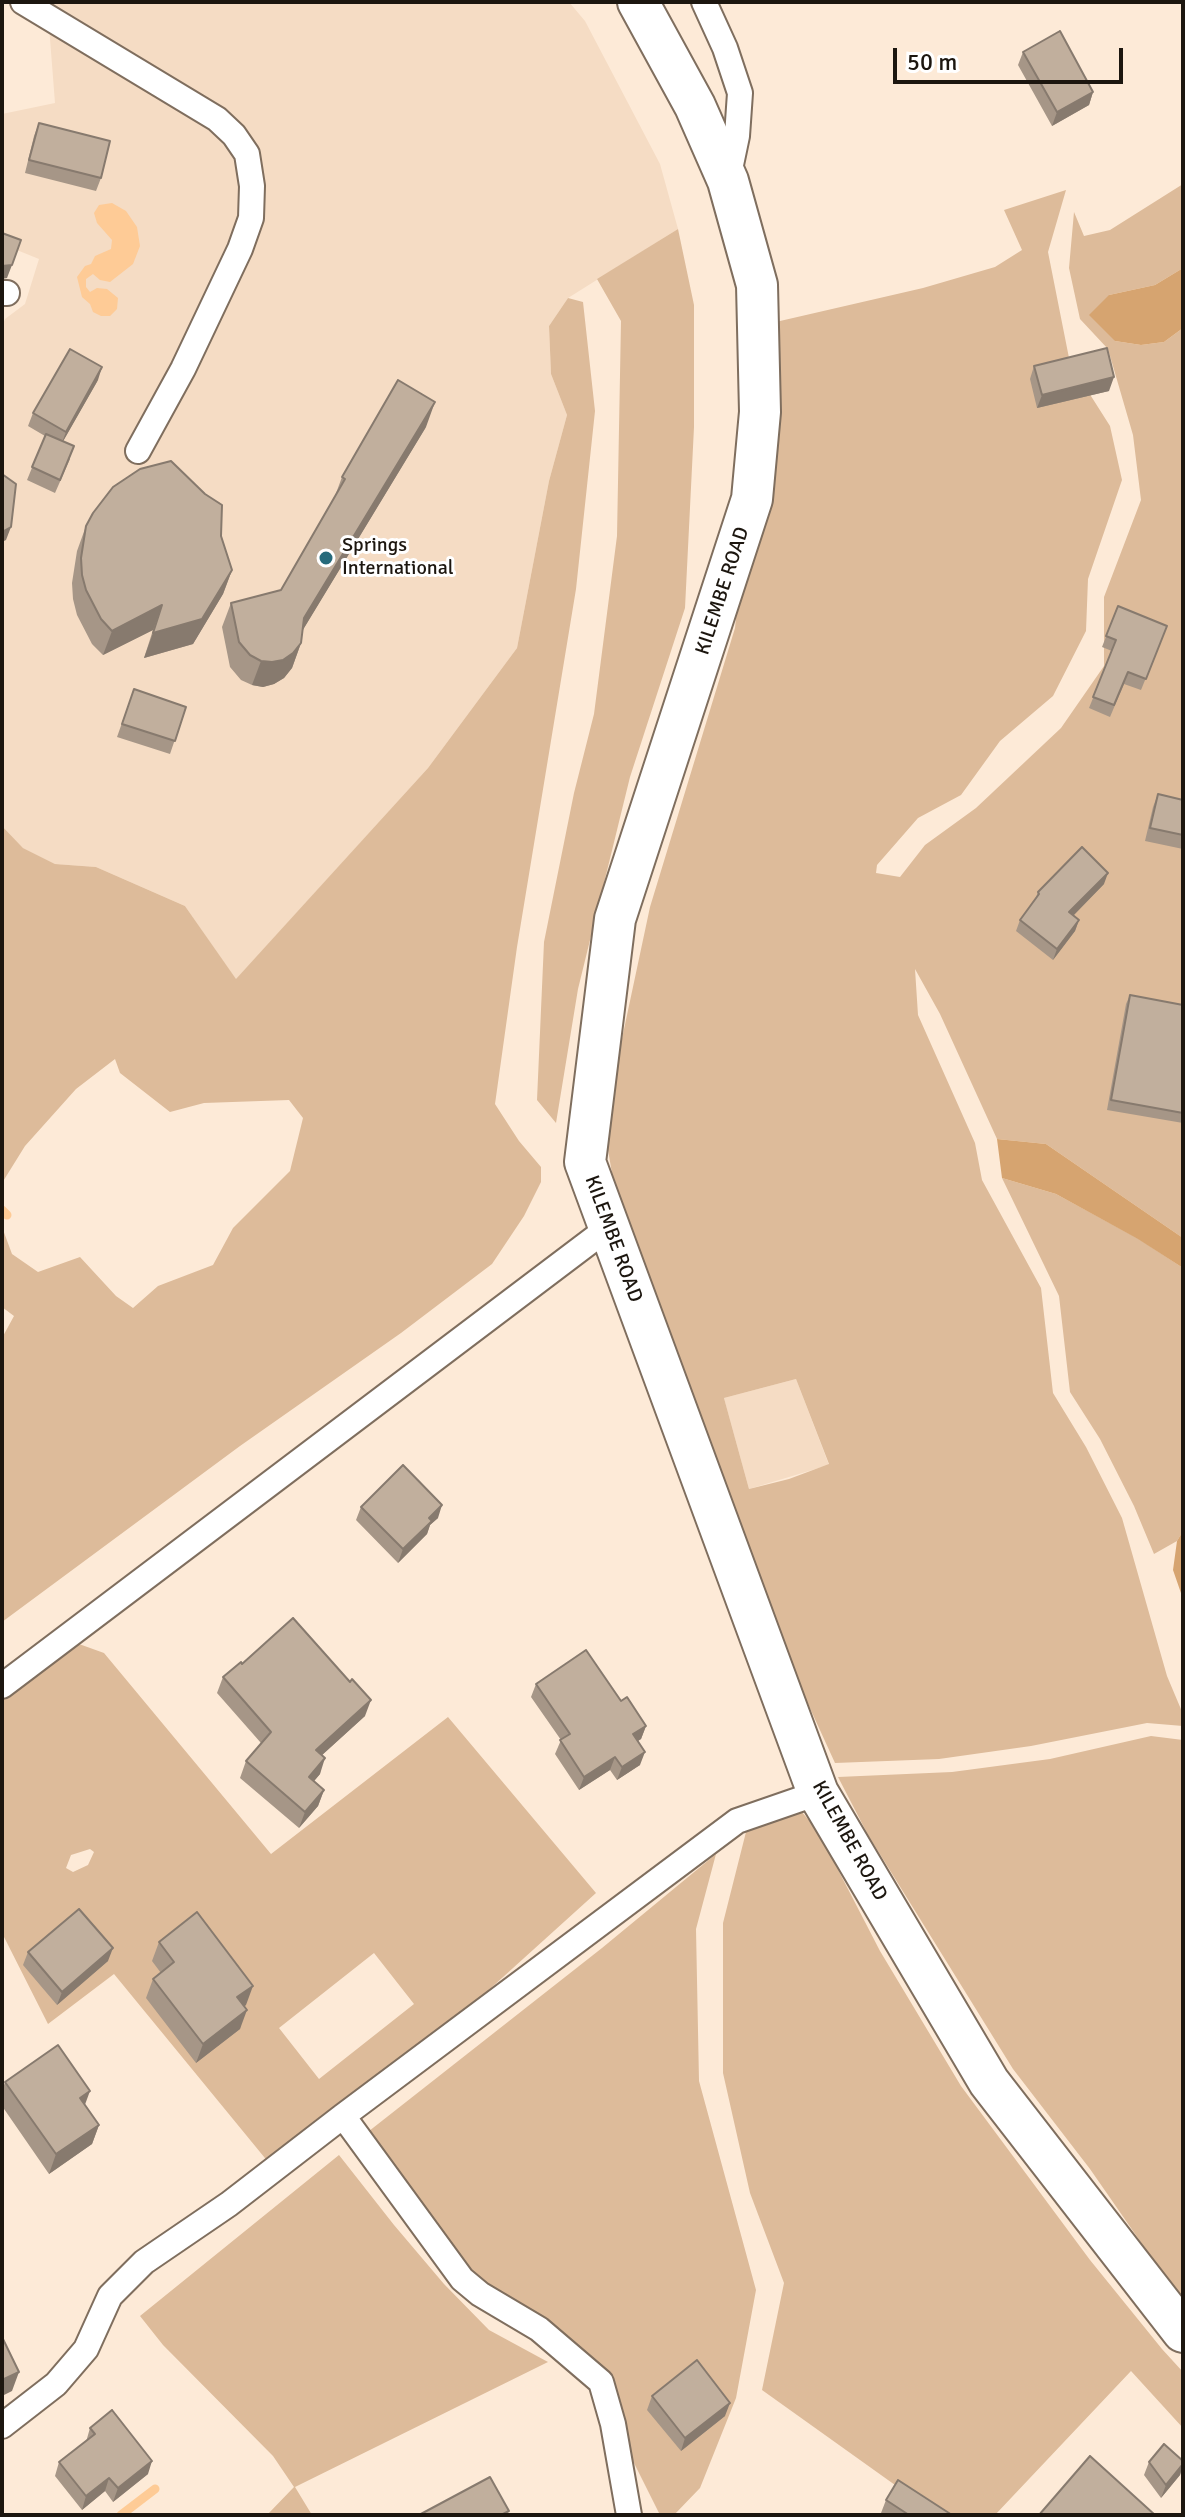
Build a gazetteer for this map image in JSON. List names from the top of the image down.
{
  "streets": {
    "main road": ["KILEMBE ROAD"]
  },
  "places": ["Springs International"],
  "scale_bar": "50 m"
}
